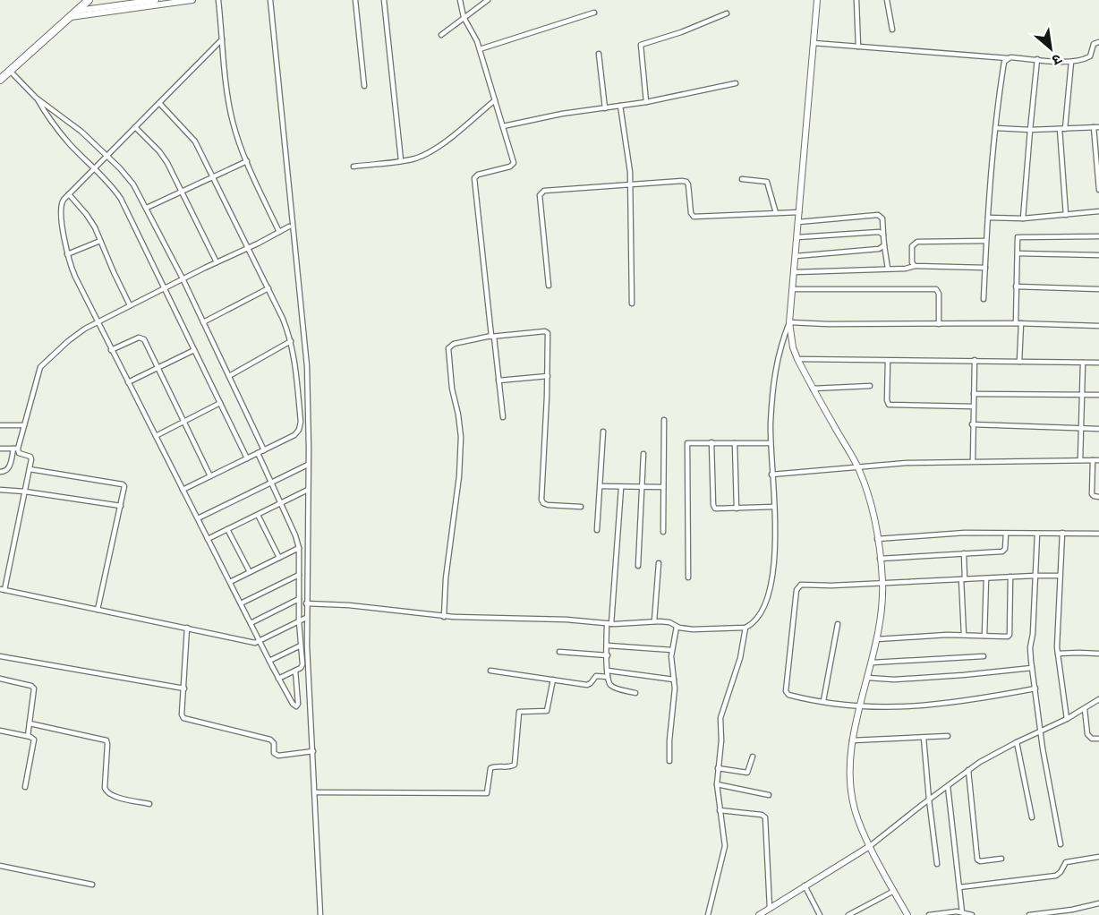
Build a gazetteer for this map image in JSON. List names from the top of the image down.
{
  "north": "bottom right"
}
